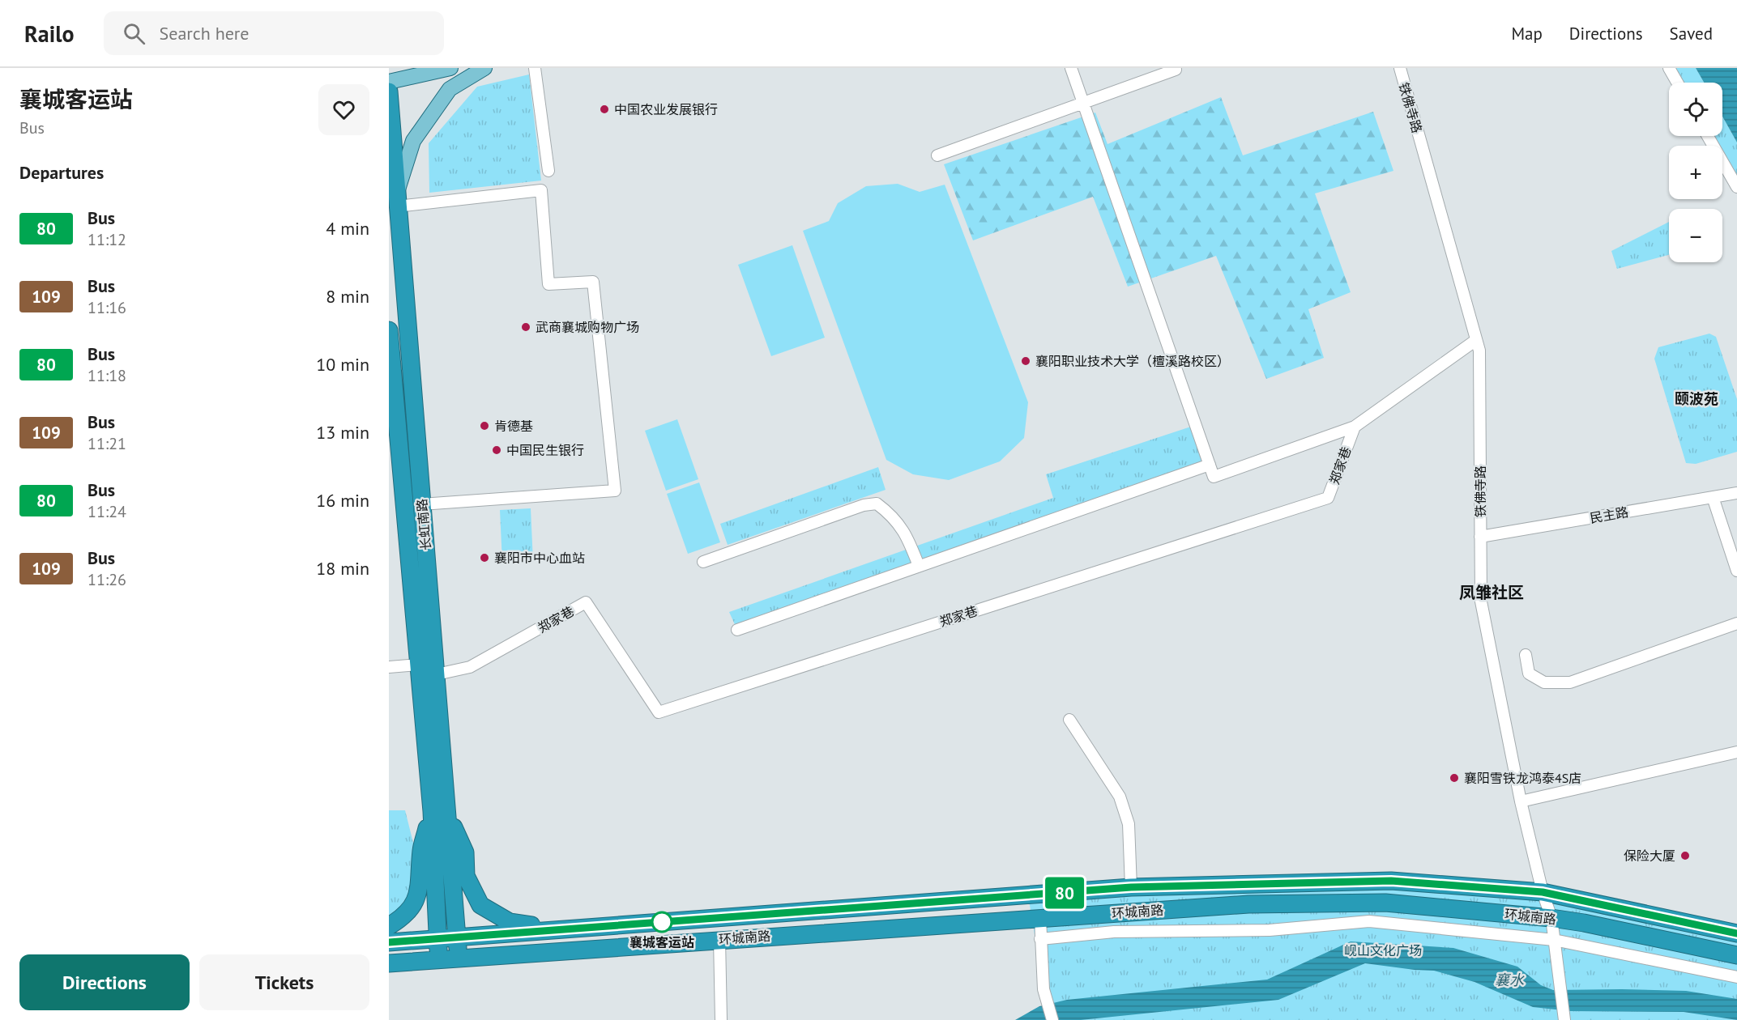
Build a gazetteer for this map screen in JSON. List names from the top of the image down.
{
  "streets": {
    "highway": ["长虹南路", "环城南路"],
    "street": ["铁佛寺路", "郑家巷", "民主路"]
  },
  "crossings": [
    ["铁佛寺路", "民主路"],
    ["铁佛寺路", "环城南路"],
    ["郑家巷", "长虹南路"],
    ["长虹南路", "环城南路"]
  ],
  "districts": ["颐波苑", "凤雏社区"],
  "water": ["襄水"],
  "parks": ["岘山文化广场"],
  "places": [
    "中国农业发展银行",
    "武商襄城购物广场",
    "襄阳职业技术大学（檀溪路校区）",
    "肯德基",
    "中国民生银行",
    "襄阳市中心血站",
    "襄阳雪铁龙鸿泰4S店",
    "保险大厦",
    "襄城客运站"
  ],
  "lines": ["bus line 80"],
  "page": {
    "header": "Railo",
    "search": "Search here",
    "nav": ["Map", "Directions", "Saved"],
    "heading": [
      ["襄城客运站", "Bus"],
      "Departures"
    ],
    "on_map": "80",
    "map_buttons": ["+", "−"],
    "list": [
      {
        "mark": "80",
        "name": "Bus",
        "note": "11:12",
        "value": "4 min"
      },
      {
        "mark": "109",
        "name": "Bus",
        "note": "11:16",
        "value": "8 min"
      },
      {
        "mark": "80",
        "name": "Bus",
        "note": "11:18",
        "value": "10 min"
      },
      {
        "mark": "109",
        "name": "Bus",
        "note": "11:21",
        "value": "13 min"
      },
      {
        "mark": "80",
        "name": "Bus",
        "note": "11:24",
        "value": "16 min"
      },
      {
        "mark": "109",
        "name": "Bus",
        "note": "11:26",
        "value": "18 min"
      }
    ],
    "buttons": ["Directions", "Tickets"]
  }
}
